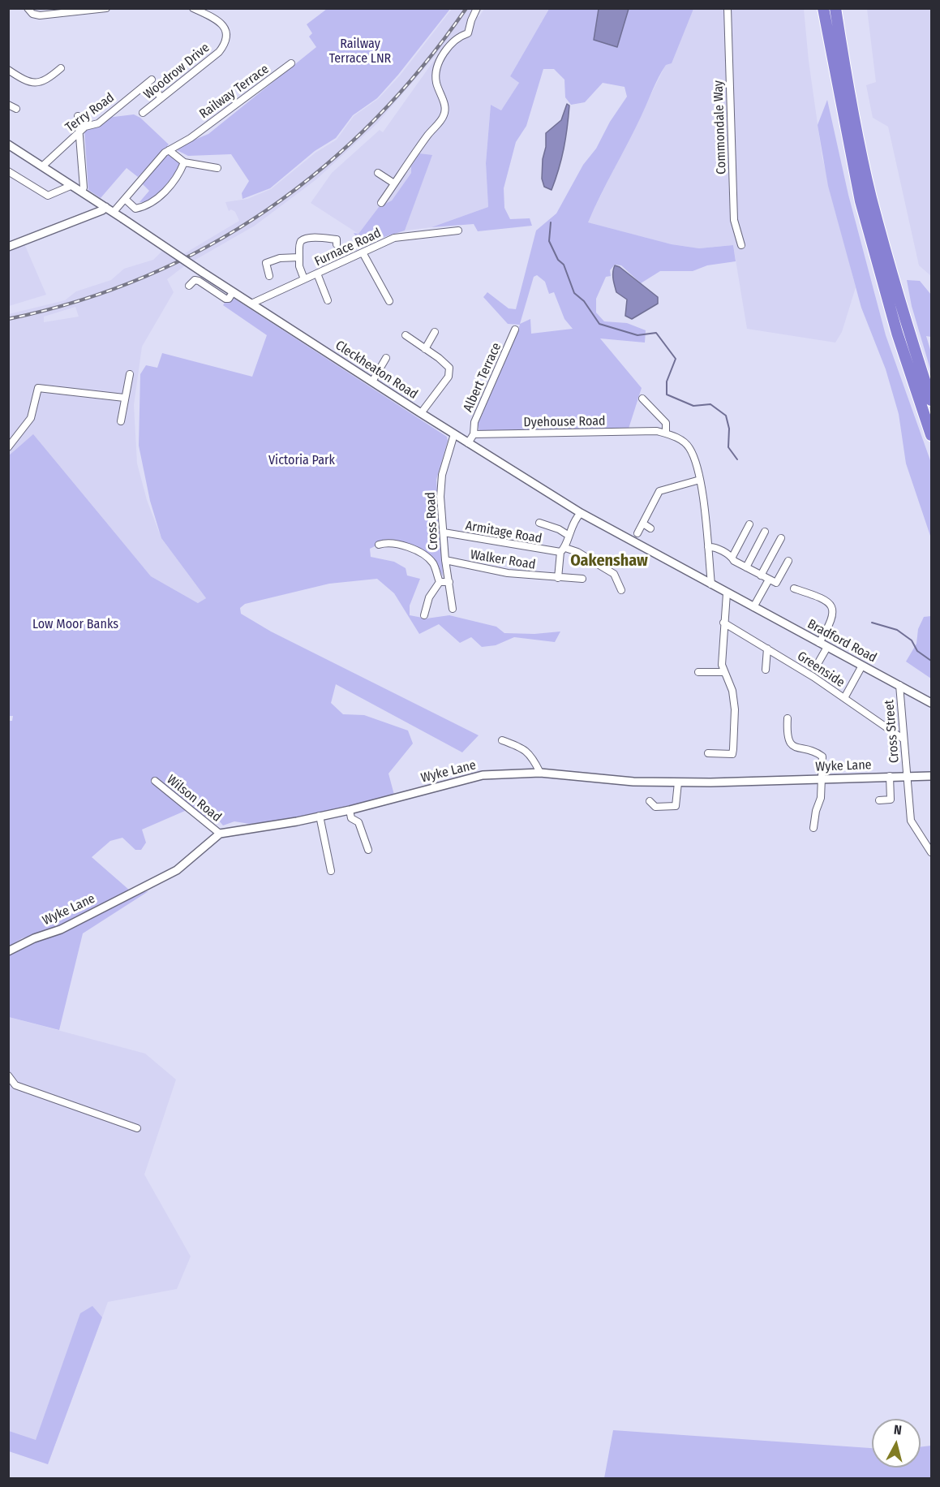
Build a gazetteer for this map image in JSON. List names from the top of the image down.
{
  "streets": {
    "street": [
      "Woodrow Drive",
      "Railway Terrace",
      "Terry Road",
      "Commondale Way",
      "Furnace Road",
      "Cleckheaton Road",
      "Albert Terrace",
      "Dyehouse Road",
      "Cross Road",
      "Armitage Road",
      "Walker Road",
      "Bradford Road",
      "Greenside",
      "Cross Street",
      "Wyke Lane",
      "Wilson Road"
    ]
  },
  "crossings": [
    ["Railway Terrace", "Cleckheaton Road"],
    ["Terry Road", "Cleckheaton Road"],
    ["Furnace Road", "Cleckheaton Road"],
    ["Cleckheaton Road", "Dyehouse Road"],
    ["Cleckheaton Road", "Cross Road"],
    ["Cleckheaton Road", "Bradford Road"],
    ["Albert Terrace", "Dyehouse Road"],
    ["Cross Road", "Armitage Road"],
    ["Cross Road", "Walker Road"],
    ["Bradford Road", "Cross Street"],
    ["Greenside", "Cross Street"],
    ["Cross Street", "Wyke Lane"],
    ["Wyke Lane", "Wilson Road"]
  ],
  "districts": ["Oakenshaw"],
  "parks": ["Railway Terrace LNR", "Victoria Park", "Low Moor Banks"],
  "north": "top"
}
